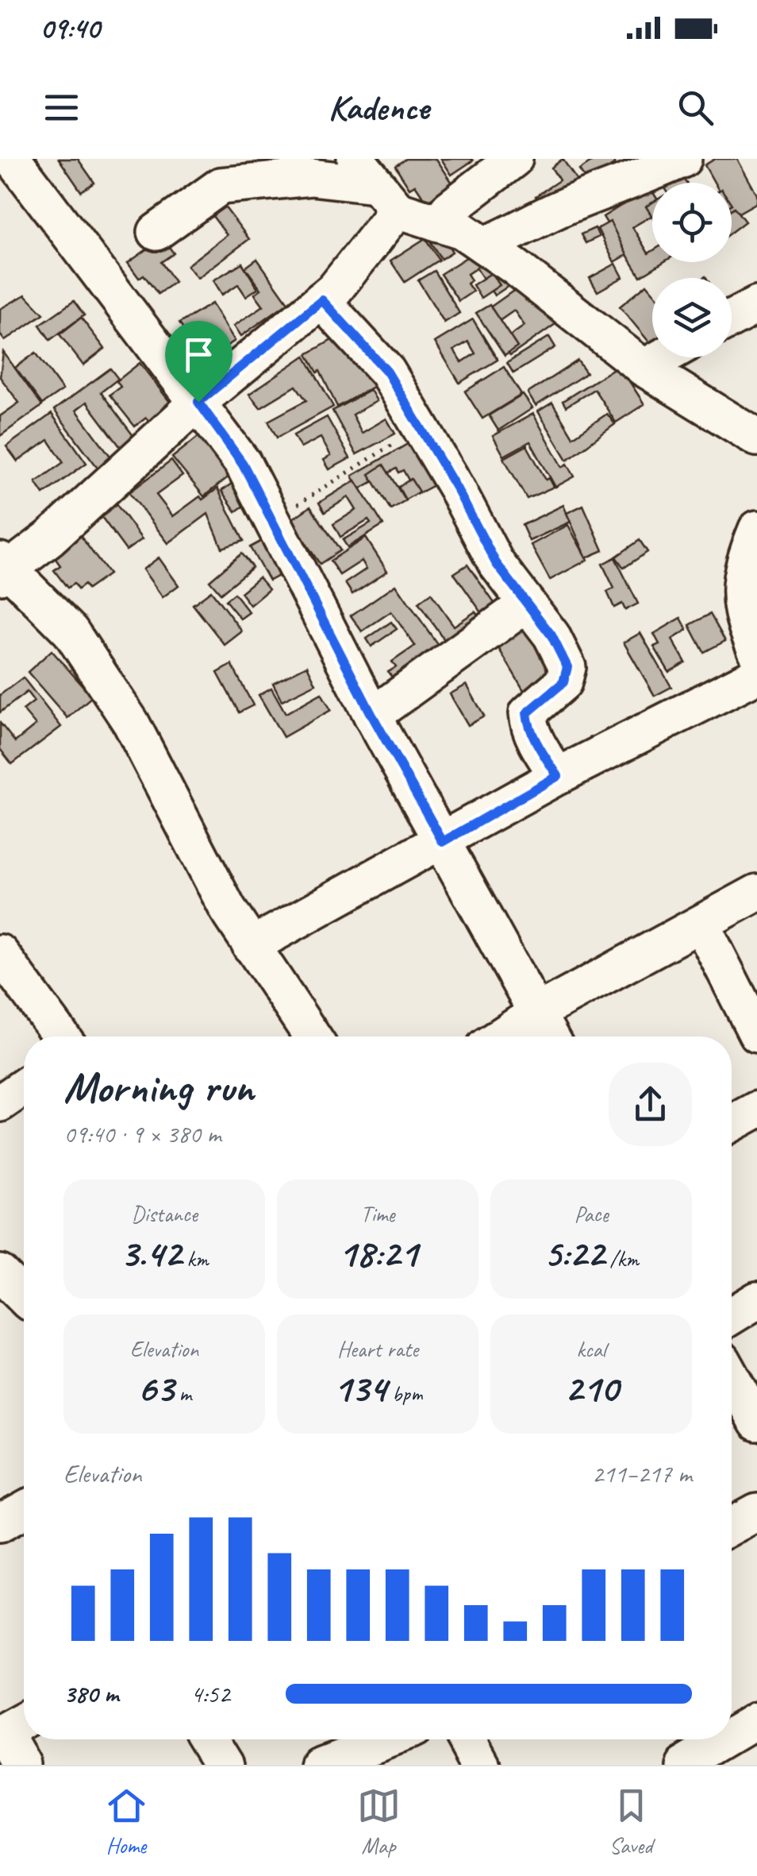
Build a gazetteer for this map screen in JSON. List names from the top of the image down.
{
  "page": {
    "status": "09:40",
    "header": "Kadence",
    "heading": ["Morning run", "09:40 · 9 × 380 m"],
    "stats": [
      ["Distance", "3.42 km"],
      ["Time", "18:21"],
      ["Pace", "5:22 /km"],
      ["Elevation", "63 m"],
      ["Heart rate", "134 bpm"],
      ["kcal", "210"]
    ],
    "chart": ["Elevation", "211–217 m"],
    "list": [
      {
        "name": "380 m",
        "note": "4:52"
      }
    ],
    "tabs": ["Home", "Map", "Saved"]
  }
}
